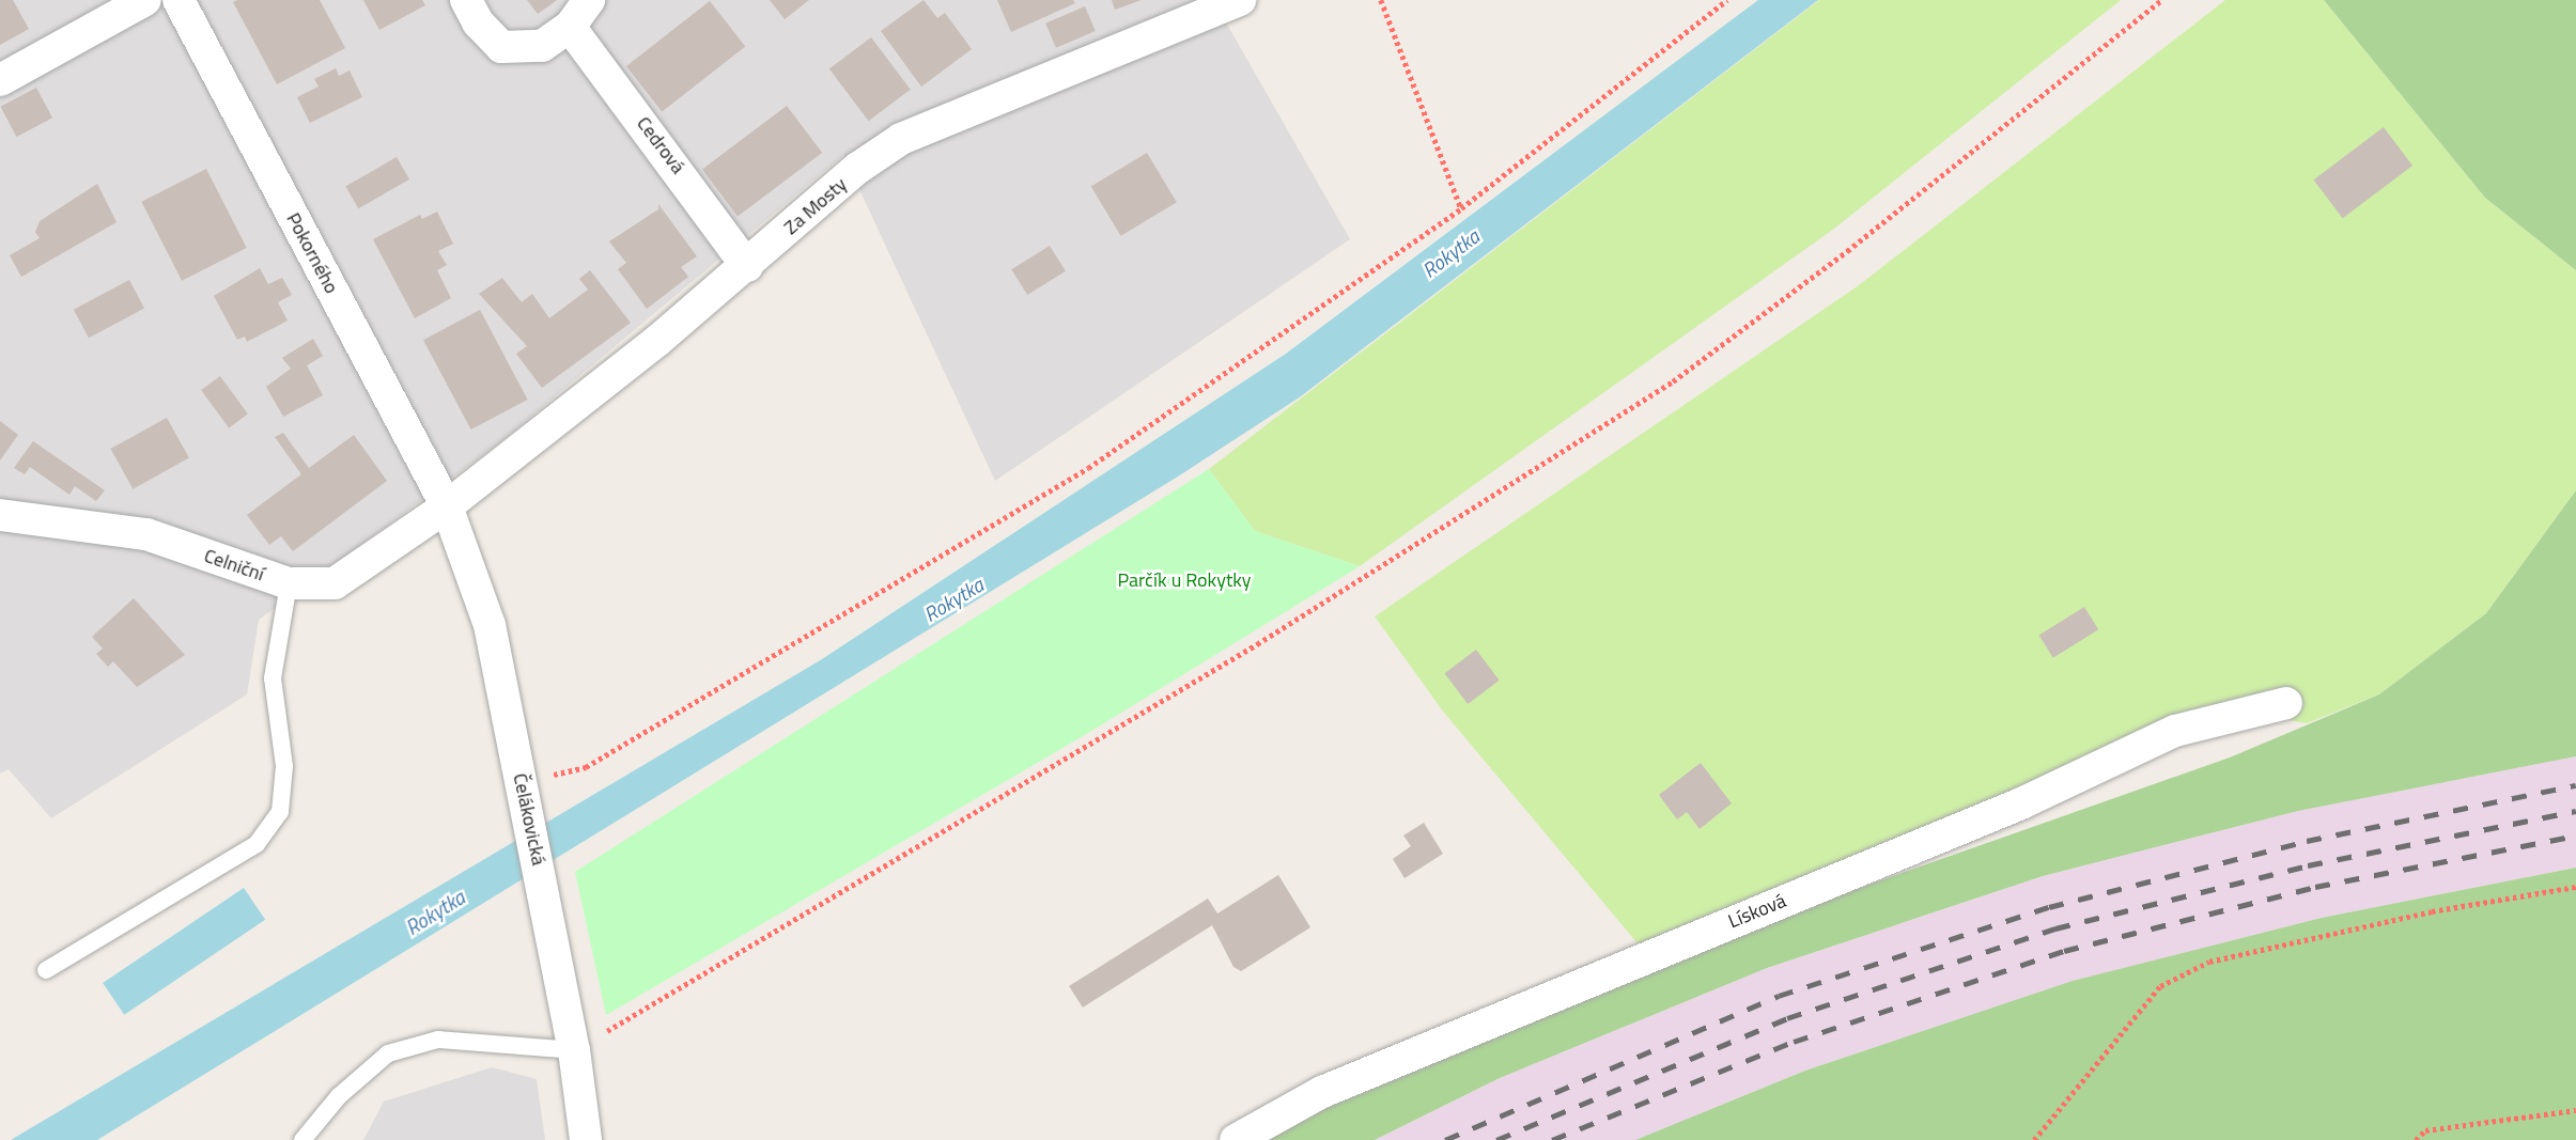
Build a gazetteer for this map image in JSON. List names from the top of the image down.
{
  "streets": {
    "street": [
      "Cedrová",
      "Za Mosty",
      "Pokorného",
      "Celniční",
      "Čelákovická",
      "Lísková"
    ]
  },
  "crossings": [
    ["Cedrová", "Za Mosty"],
    ["Za Mosty", "Pokorného"],
    ["Za Mosty", "Celniční"],
    ["Za Mosty", "Čelákovická"],
    ["Pokorného", "Celniční"],
    ["Pokorného", "Čelákovická"],
    ["Celniční", "Čelákovická"]
  ],
  "water": ["Rokytka"],
  "parks": ["Parčík u Rokytky"]
}
